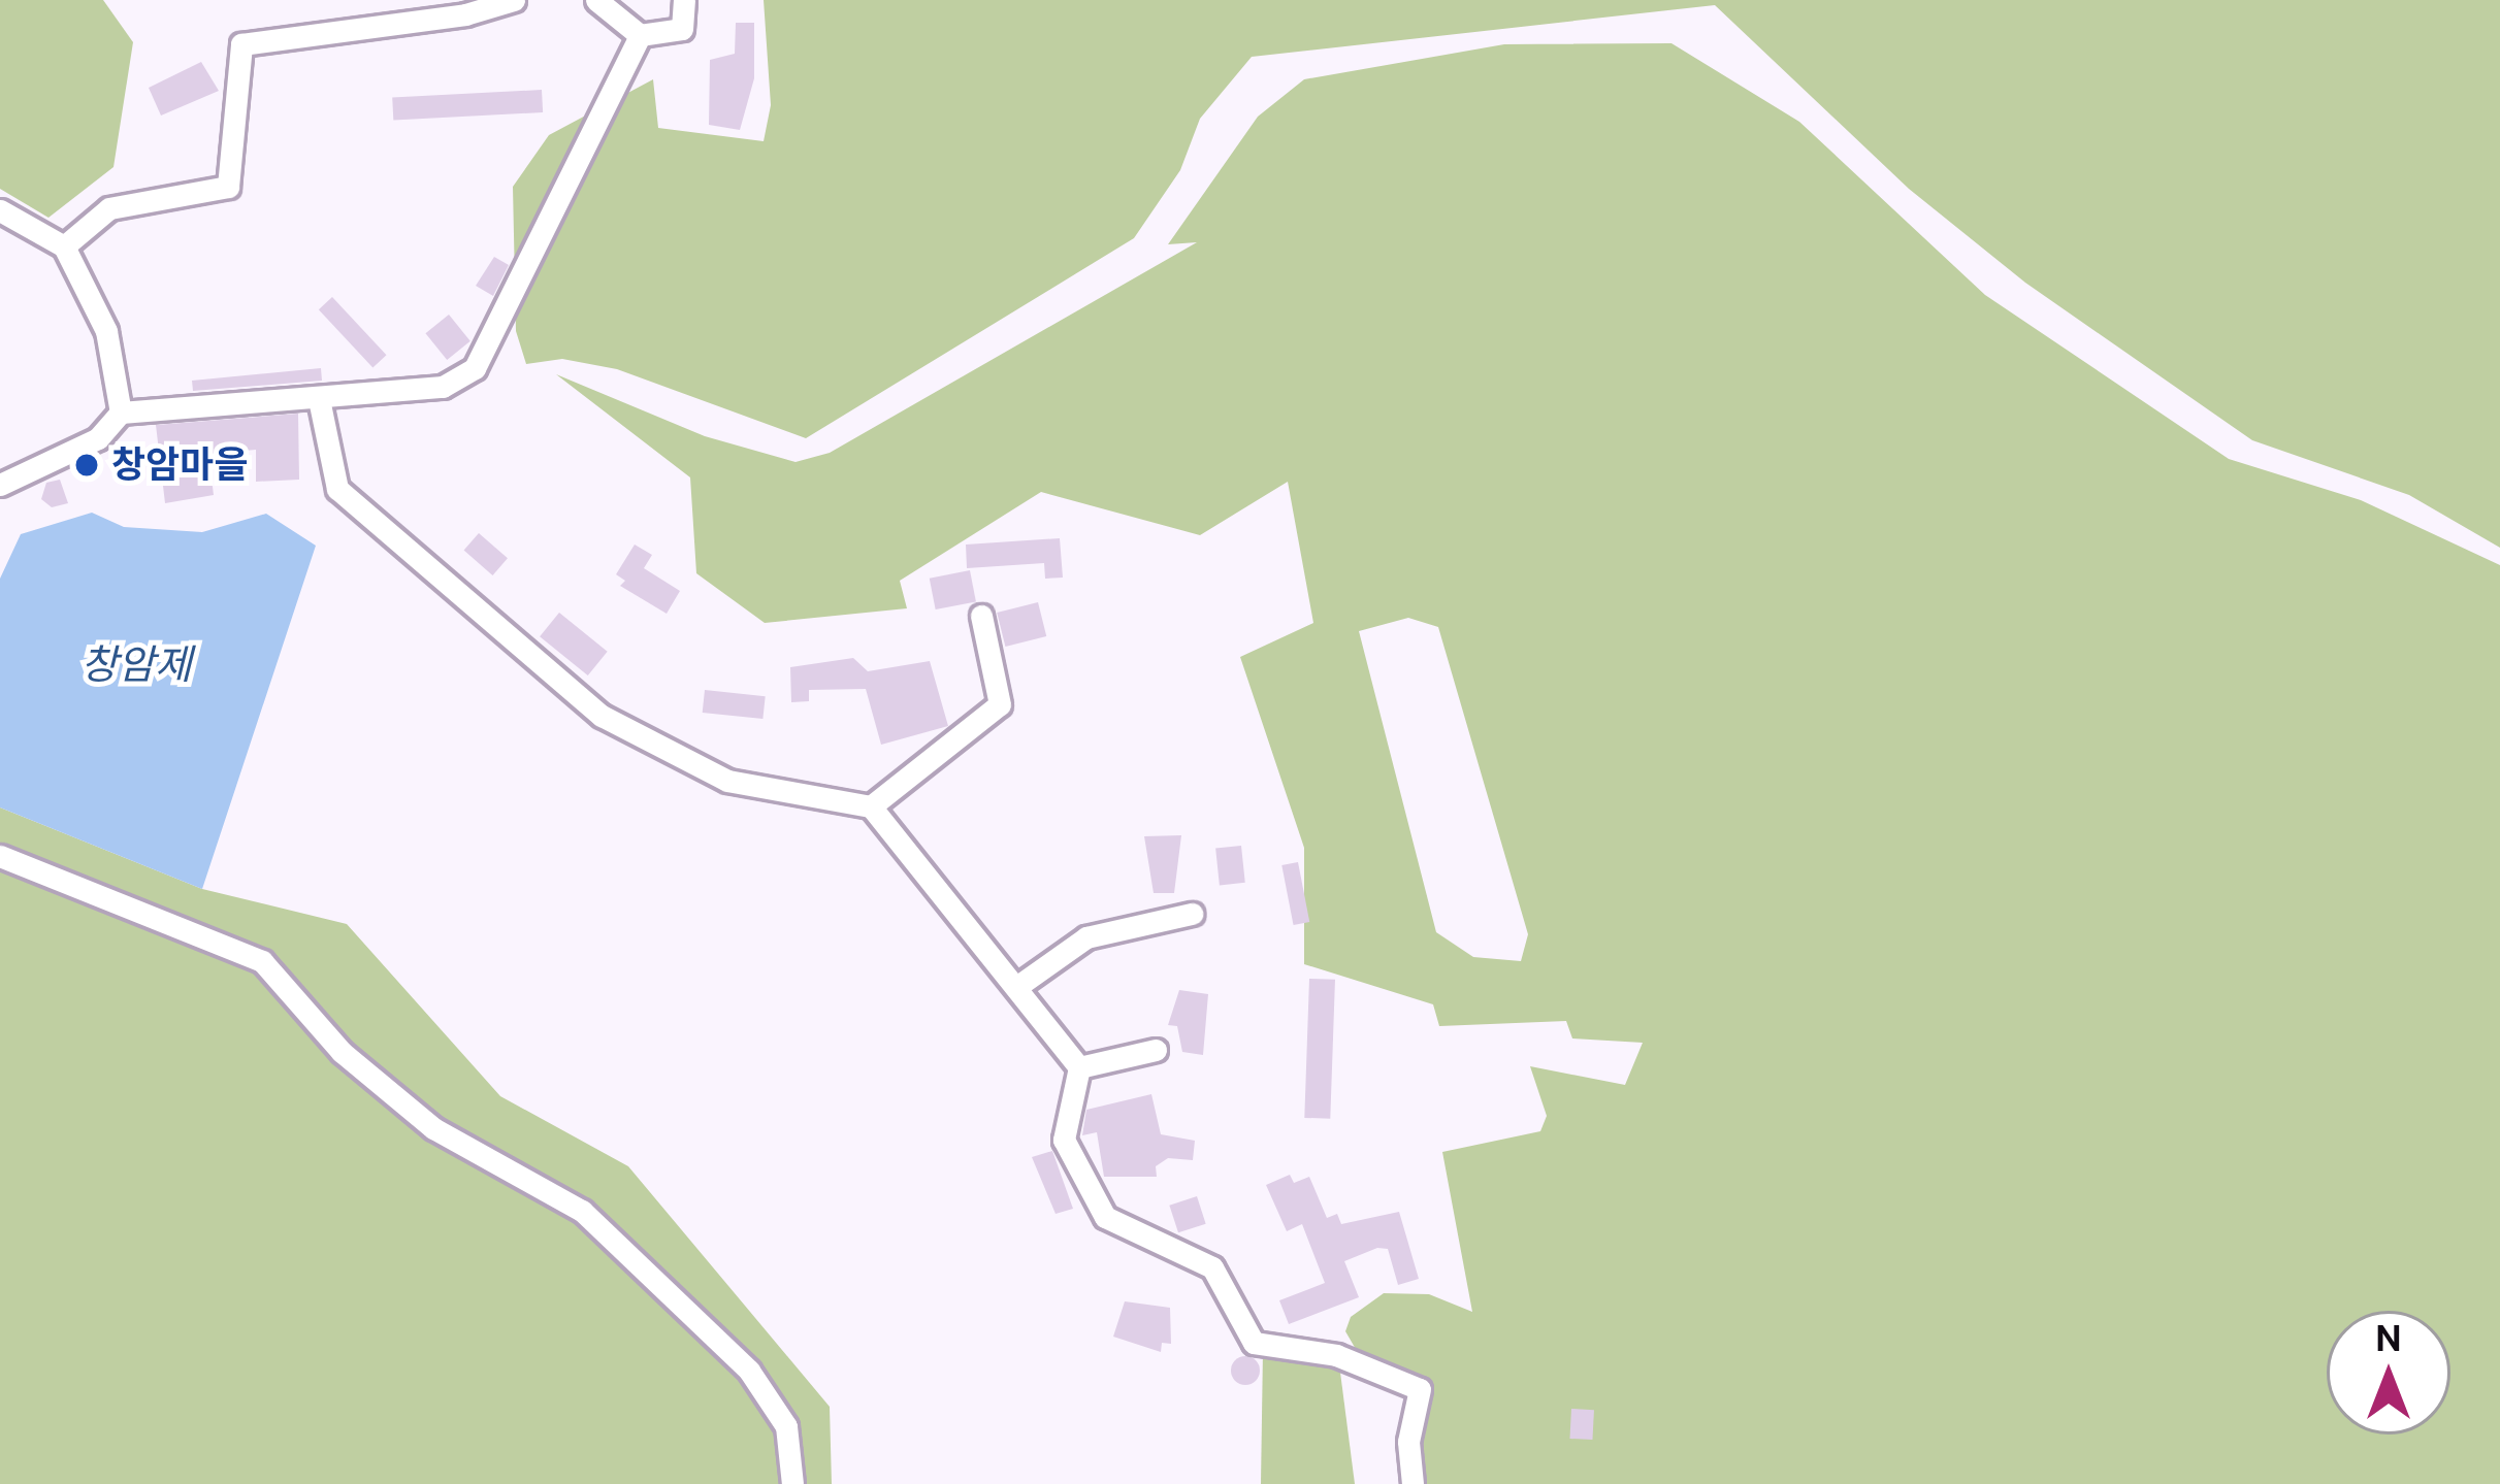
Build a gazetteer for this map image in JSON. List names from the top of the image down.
{
  "water": ["창암제"],
  "places": ["창암마을"],
  "north": "top"
}
